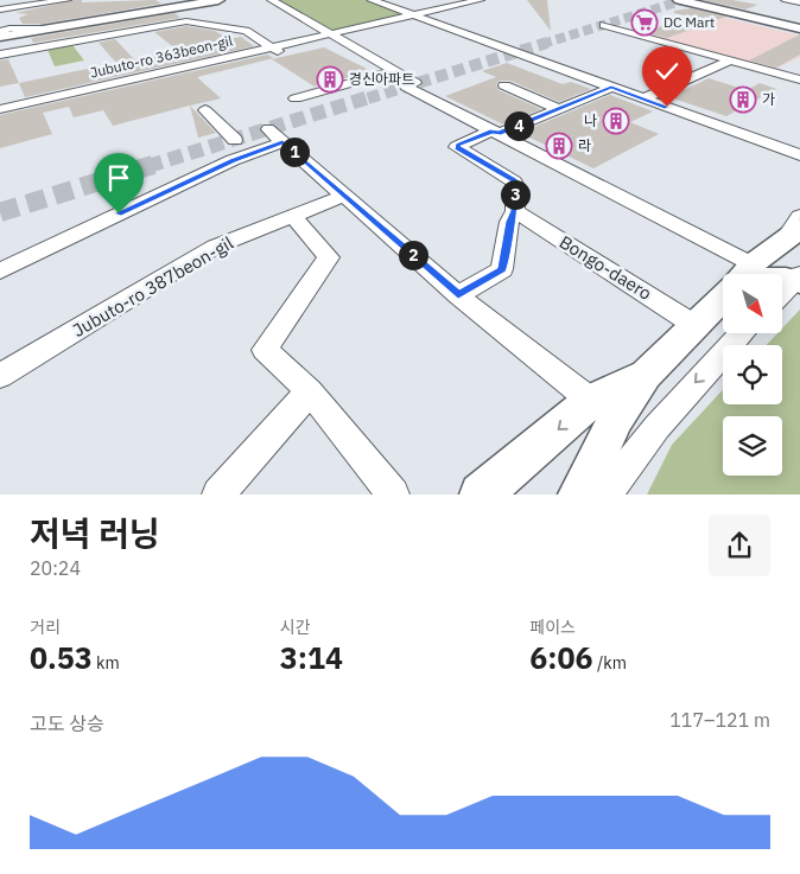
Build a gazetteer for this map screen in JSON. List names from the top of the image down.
{
  "streets": {
    "street": ["Jubuto-ro 363beon-gil", "Bongo-daero", "Jubuto-ro 387beon-gil"]
  },
  "places": {
    "supermarket": ["DC Mart"],
    "building": [
      "경신아파트",
      "가",
      "나",
      "라"
    ]
  },
  "north": "bottom right",
  "page": {
    "pins": [
      "4",
      "1",
      "3",
      "2"
    ],
    "heading": ["저녁 러닝", "20:24"],
    "stats": [
      ["거리", "0.53 km"],
      ["시간", "3:14"],
      ["페이스", "6:06 /km"]
    ],
    "chart": ["고도 상승", "117–121 m"]
  }
}
